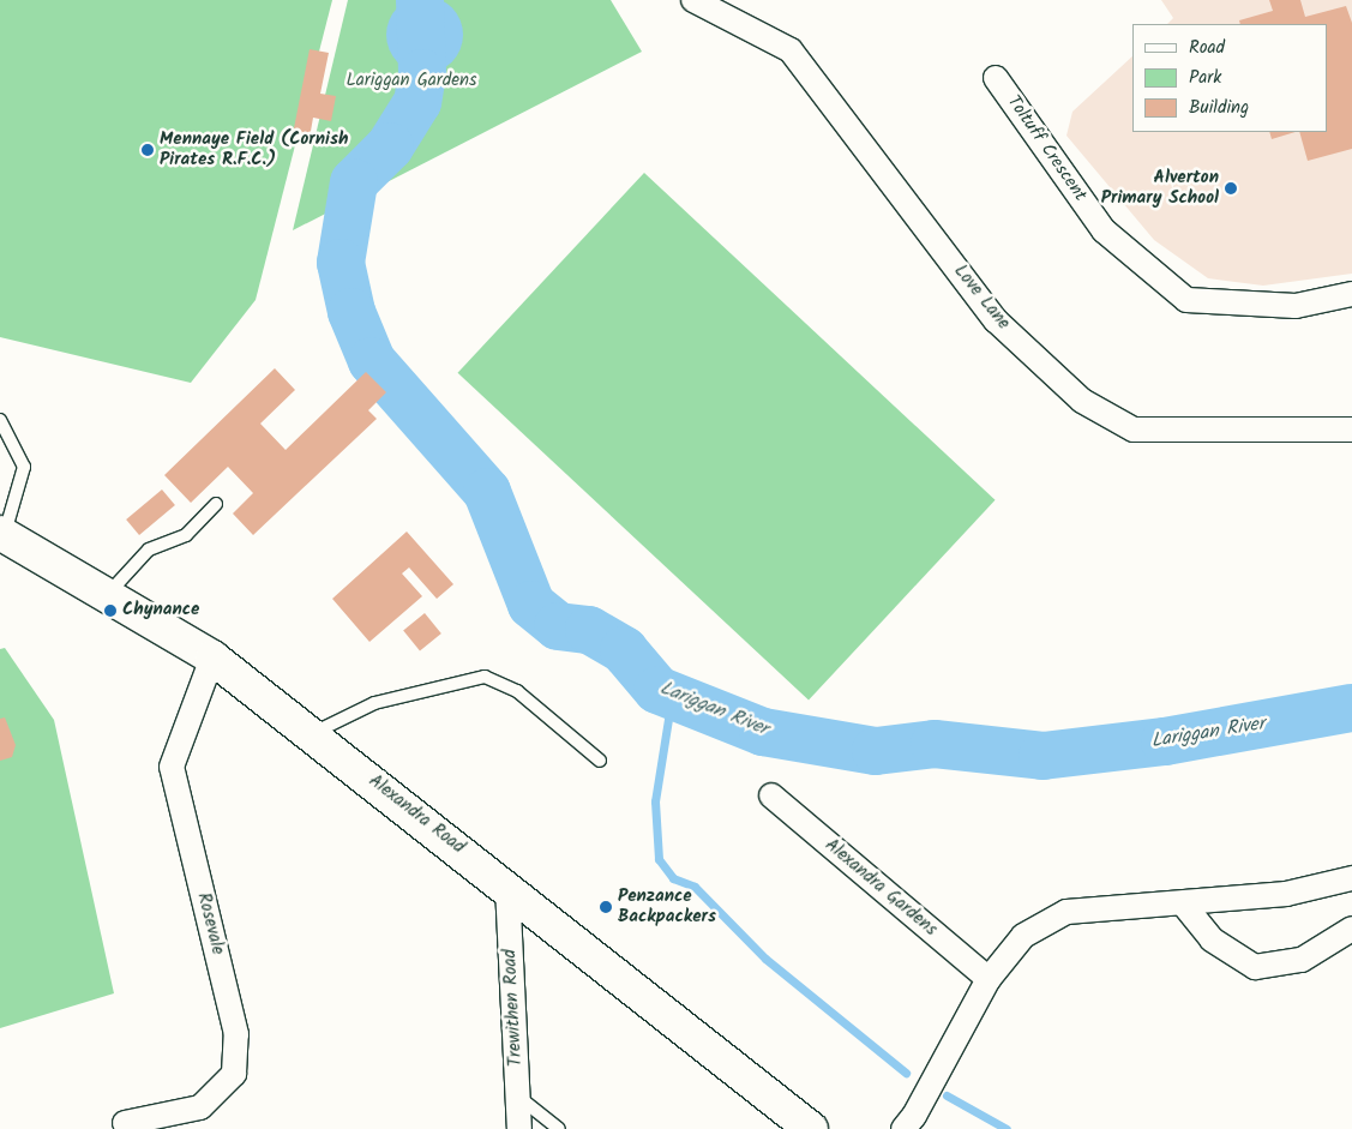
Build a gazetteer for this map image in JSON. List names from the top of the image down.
{
  "streets": {
    "street": [
      "Toltuff Crescent",
      "Love Lane",
      "Alexandra Road",
      "Alexandra Gardens",
      "Rosevale",
      "Trewithen Road"
    ]
  },
  "crossings": [
    ["Alexandra Road", "Rosevale"],
    ["Alexandra Road", "Trewithen Road"]
  ],
  "water": ["Lariggan River"],
  "parks": ["Lariggan Gardens"],
  "places": [
    "Mennaye Field (Cornish Pirates R.F.C.)",
    "Alverton Primary School",
    "Chynance",
    "Penzance Backpackers"
  ],
  "legend": ["Road", "Park", "Building"]
}
